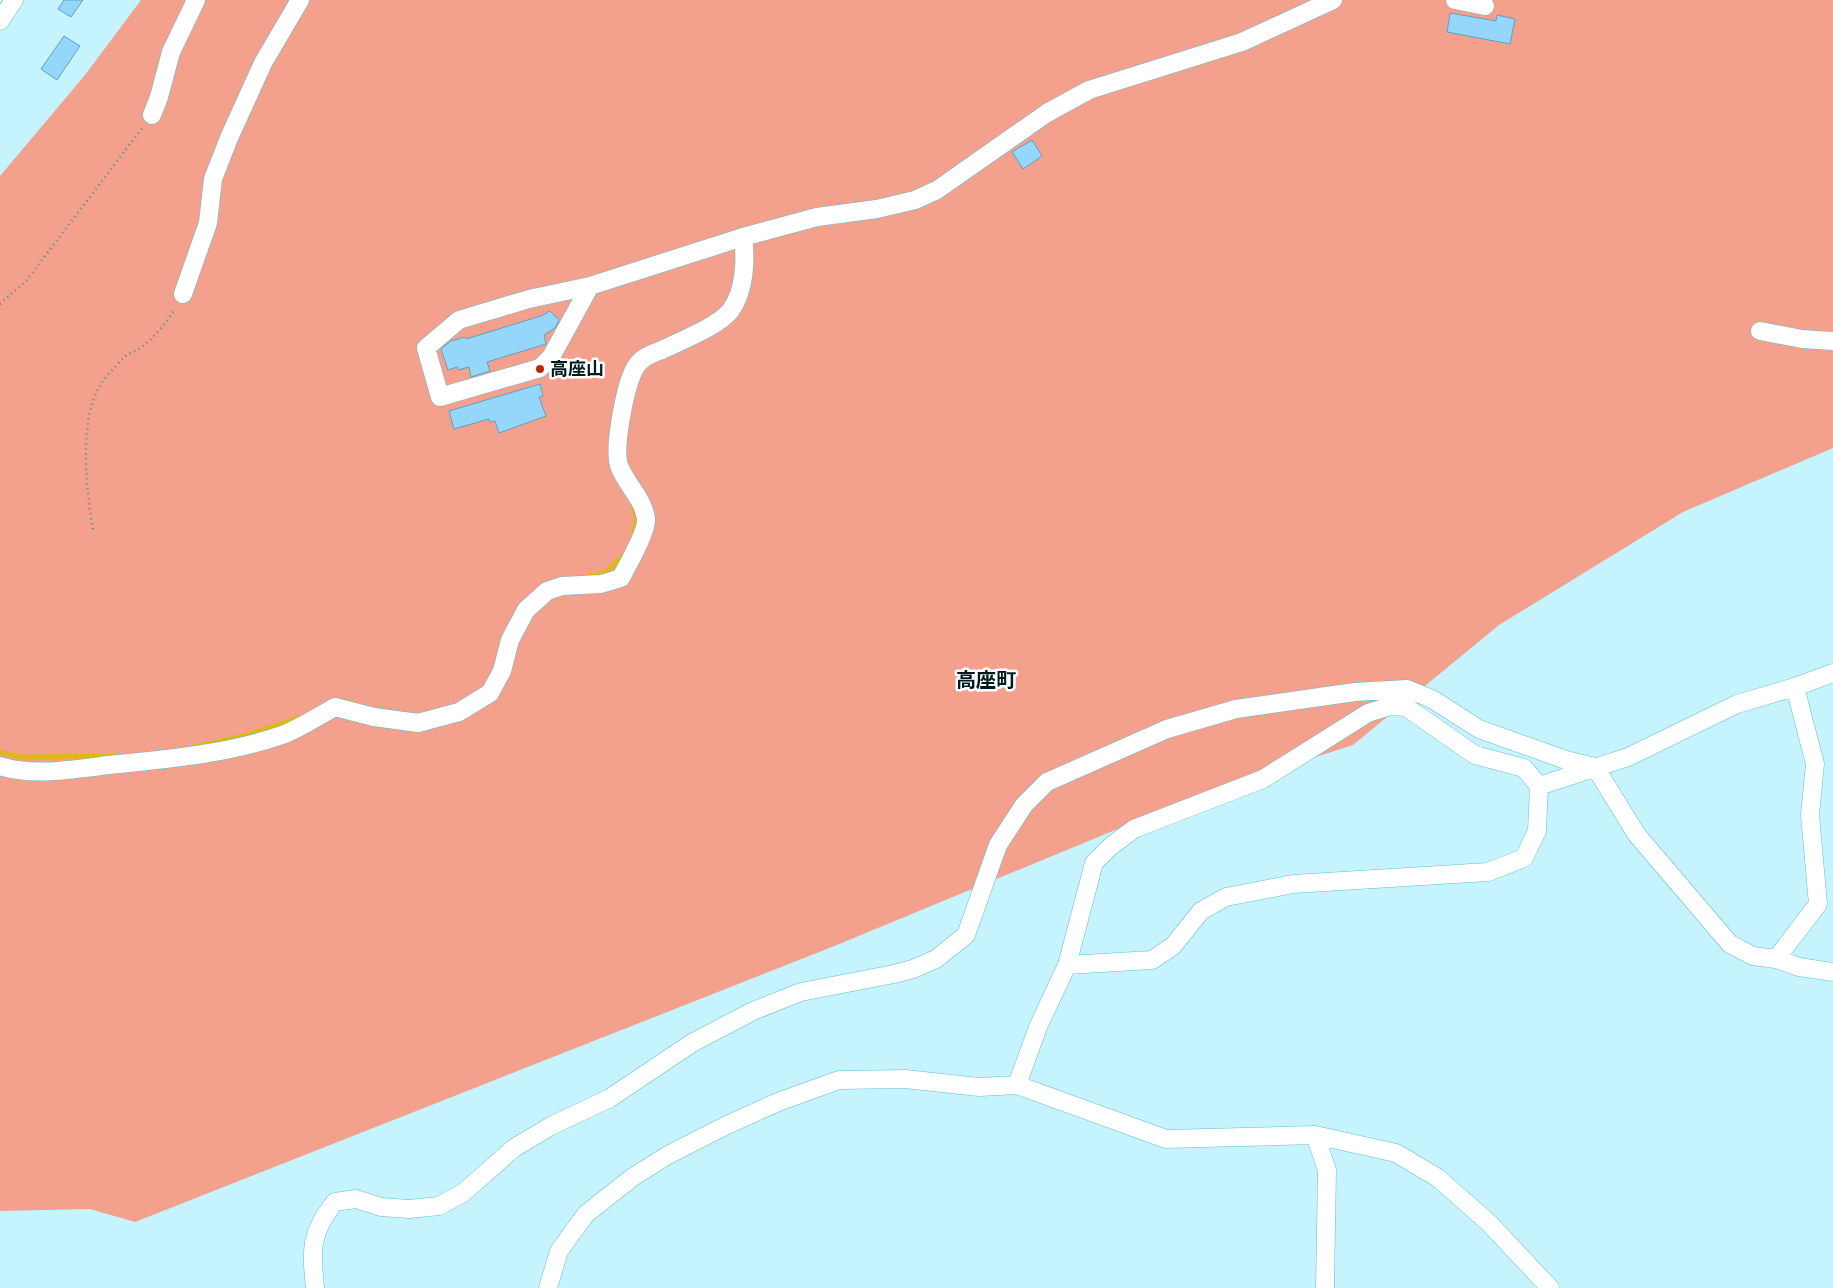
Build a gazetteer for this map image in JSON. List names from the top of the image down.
{
  "districts": ["高座町"],
  "places": ["高座山"]
}
